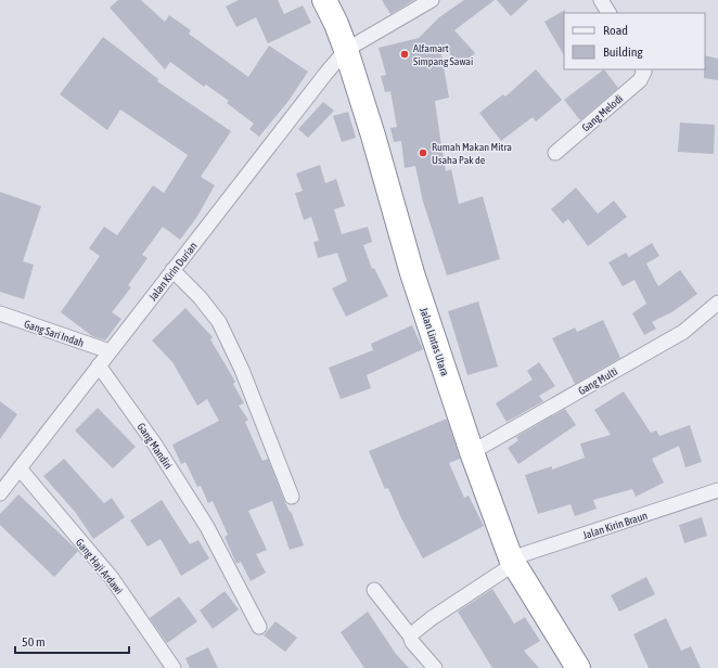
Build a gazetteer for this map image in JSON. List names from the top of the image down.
{
  "streets": {
    "highway": ["Jalan Lintas Utara"],
    "street": [
      "Gang Melodi",
      "Jalan Kirin Durian",
      "Gang Sari Indah",
      "Gang Multi",
      "Gang Mandiri",
      "Jalan Kirin Braun",
      "Gang Haji Ardawi"
    ]
  },
  "crossings": [
    ["Jalan Kirin Durian", "Gang Sari Indah"],
    ["Jalan Kirin Durian", "Jalan Lintas Utara"],
    ["Jalan Kirin Durian", "Gang Mandiri"],
    ["Jalan Kirin Durian", "Gang Haji Ardawi"],
    ["Jalan Lintas Utara", "Gang Multi"],
    ["Jalan Lintas Utara", "Jalan Kirin Braun"]
  ],
  "places": ["Alfamart Simpang Sawai", "Rumah Makan Mitra Usaha Pak de"],
  "legend": ["Road", "Building"],
  "scale_bar": "50 m"
}
